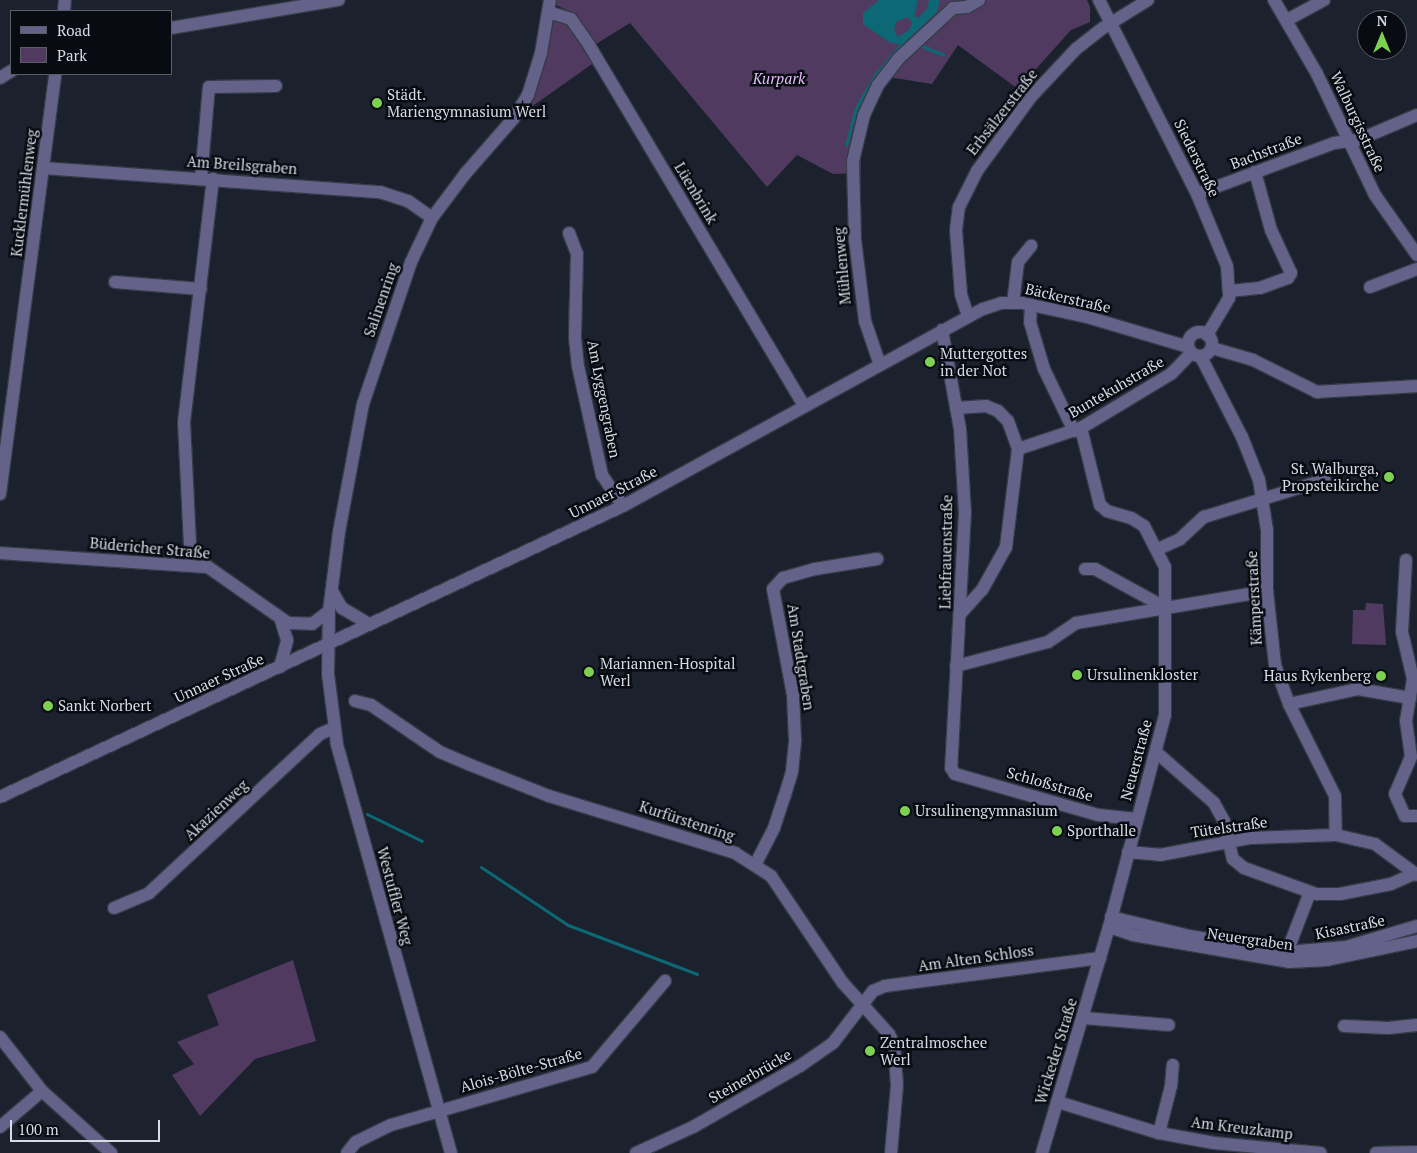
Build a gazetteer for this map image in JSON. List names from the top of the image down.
{
  "streets": {
    "street": [
      "Erbsälzerstraße",
      "Walburgisstraße",
      "Bachstraße",
      "Siederstraße",
      "Am Breilsgraben",
      "Kucklermühlenweg",
      "Lüenbrink",
      "Mühlenweg",
      "Bäckerstraße",
      "Salinenring",
      "Buntekuhstraße",
      "Am Lyggengraben",
      "Unnaer Straße",
      "Büdericher Straße",
      "Liebfrauenstraße",
      "Kämperstraße",
      "Am Stadtgraben",
      "Neuerstraße",
      "Schloßstraße",
      "Akazienweg",
      "Kurfürstenring",
      "Tütelstraße",
      "Westuffler Weg",
      "Kisastraße",
      "Neuergraben",
      "Am Alten Schloss",
      "Wickeder Straße",
      "Alois-Bölte-Straße",
      "Steinerbrücke",
      "Am Kreuzkamp"
    ]
  },
  "crossings": [
    ["Erbsälzerstraße", "Siederstraße"],
    ["Erbsälzerstraße", "Bäckerstraße"],
    ["Walburgisstraße", "Bachstraße"],
    ["Bachstraße", "Siederstraße"],
    ["Am Breilsgraben", "Kucklermühlenweg"],
    ["Am Breilsgraben", "Salinenring"],
    ["Lüenbrink", "Salinenring"],
    ["Lüenbrink", "Unnaer Straße"],
    ["Mühlenweg", "Bäckerstraße"],
    ["Bäckerstraße", "Buntekuhstraße"],
    ["Bäckerstraße", "Unnaer Straße"],
    ["Bäckerstraße", "Liebfrauenstraße"],
    ["Bäckerstraße", "Kämperstraße"],
    ["Salinenring", "Unnaer Straße"],
    ["Salinenring", "Westuffler Weg"],
    ["Buntekuhstraße", "Kämperstraße"],
    ["Am Lyggengraben", "Unnaer Straße"],
    ["Unnaer Straße", "Westuffler Weg"],
    ["Liebfrauenstraße", "Schloßstraße"],
    ["Kämperstraße", "Tütelstraße"],
    ["Am Stadtgraben", "Kurfürstenring"],
    ["Neuerstraße", "Schloßstraße"],
    ["Neuerstraße", "Tütelstraße"],
    ["Neuerstraße", "Kisastraße"],
    ["Neuerstraße", "Neuergraben"],
    ["Neuerstraße", "Am Alten Schloss"],
    ["Neuerstraße", "Wickeder Straße"],
    ["Akazienweg", "Westuffler Weg"],
    ["Kurfürstenring", "Am Alten Schloss"],
    ["Kurfürstenring", "Steinerbrücke"],
    ["Westuffler Weg", "Alois-Bölte-Straße"],
    ["Kisastraße", "Neuergraben"],
    ["Am Alten Schloss", "Wickeder Straße"],
    ["Am Alten Schloss", "Steinerbrücke"],
    ["Wickeder Straße", "Am Kreuzkamp"]
  ],
  "parks": ["Kurpark"],
  "places": [
    "Städt. Mariengymnasium Werl",
    "Muttergottes in der Not",
    "St. Walburga, Propsteikirche",
    "Mariannen-Hospital Werl",
    "Ursulinenkloster",
    "Haus Rykenberg",
    "Sankt Norbert",
    "Ursulinengymnasium",
    "Sporthalle",
    "Zentralmoschee Werl"
  ],
  "legend": ["Road", "Park"],
  "scale_bar": "100 m",
  "north": "top"
}
